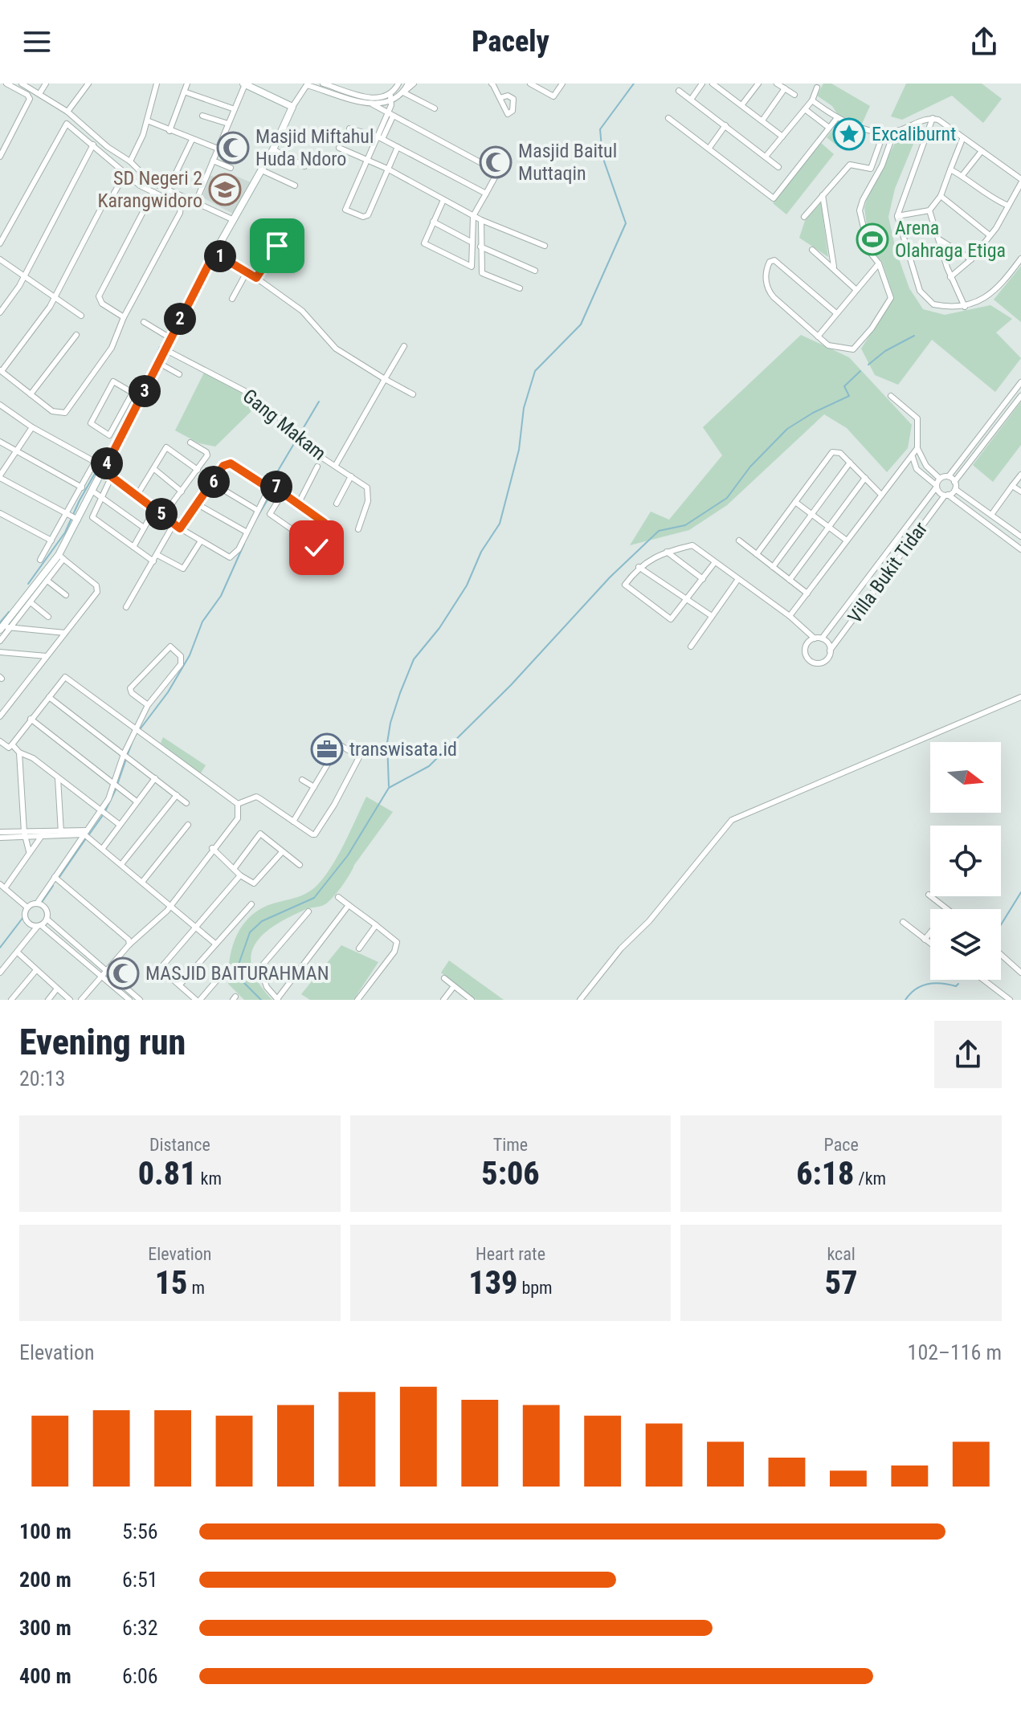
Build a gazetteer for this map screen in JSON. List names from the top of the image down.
{
  "streets": {
    "street": ["Gang Makam", "Villa Bukit Tidar"]
  },
  "places": {
    "place": ["Excaliburnt"],
    "mosque": ["Masjid Miftahul Huda Ndoro", "Masjid Baitul Muttaqin", "MASJID BAITURAHMAN"],
    "school or university": ["SD Negeri 2 Karangwidoro"],
    "sports": ["Arena Olahraga Etiga"],
    "office": ["transwisata.id"]
  },
  "north": "right",
  "page": {
    "header": "Pacely",
    "pins": [
      "1",
      "2",
      "3",
      "4",
      "6",
      "7",
      "5"
    ],
    "heading": ["Evening run", "20:13"],
    "stats": [
      ["Distance", "0.81 km"],
      ["Time", "5:06"],
      ["Pace", "6:18 /km"],
      ["Elevation", "15 m"],
      ["Heart rate", "139 bpm"],
      ["kcal", "57"]
    ],
    "chart": ["Elevation", "102–116 m"],
    "list": [
      {
        "name": "100 m",
        "note": "5:56"
      },
      {
        "name": "200 m",
        "note": "6:51"
      },
      {
        "name": "300 m",
        "note": "6:32"
      },
      {
        "name": "400 m",
        "note": "6:06"
      }
    ]
  }
}
